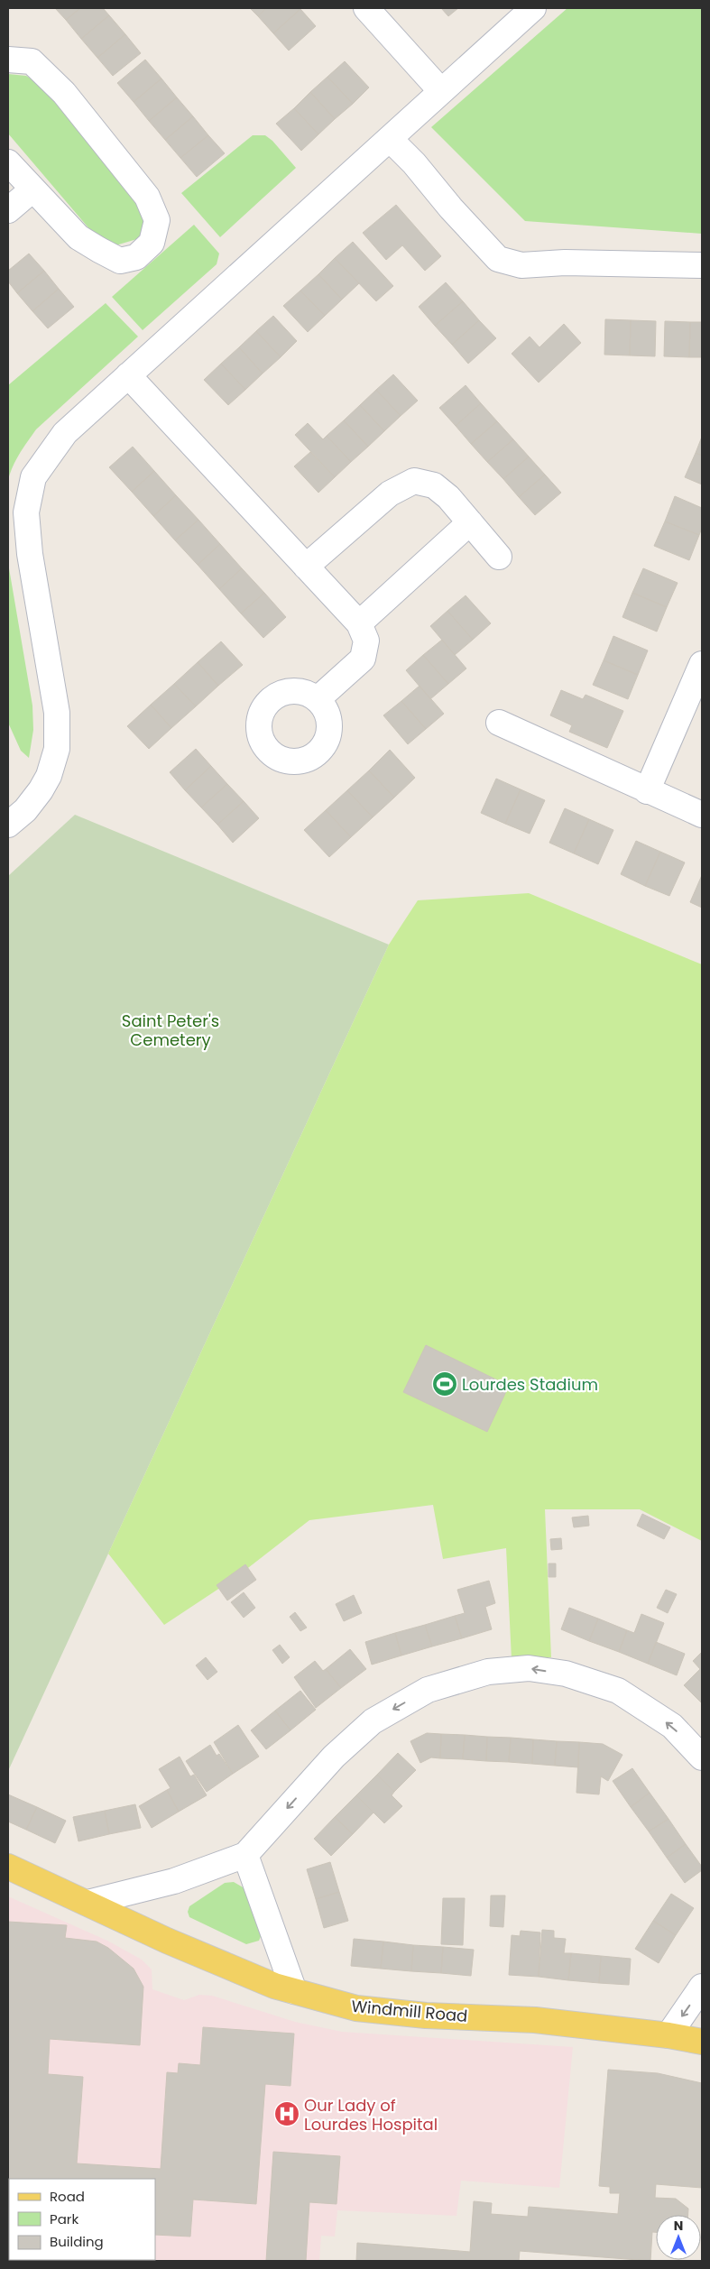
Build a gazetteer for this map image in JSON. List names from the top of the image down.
{
  "streets": {
    "main road": ["Windmill Road"]
  },
  "parks": ["Saint Peter's Cemetery"],
  "places": {
    "sports": ["Lourdes Stadium"],
    "hospital": ["Our Lady of Lourdes Hospital"]
  },
  "legend": ["Road", "Park", "Building"],
  "north": "top"
}
